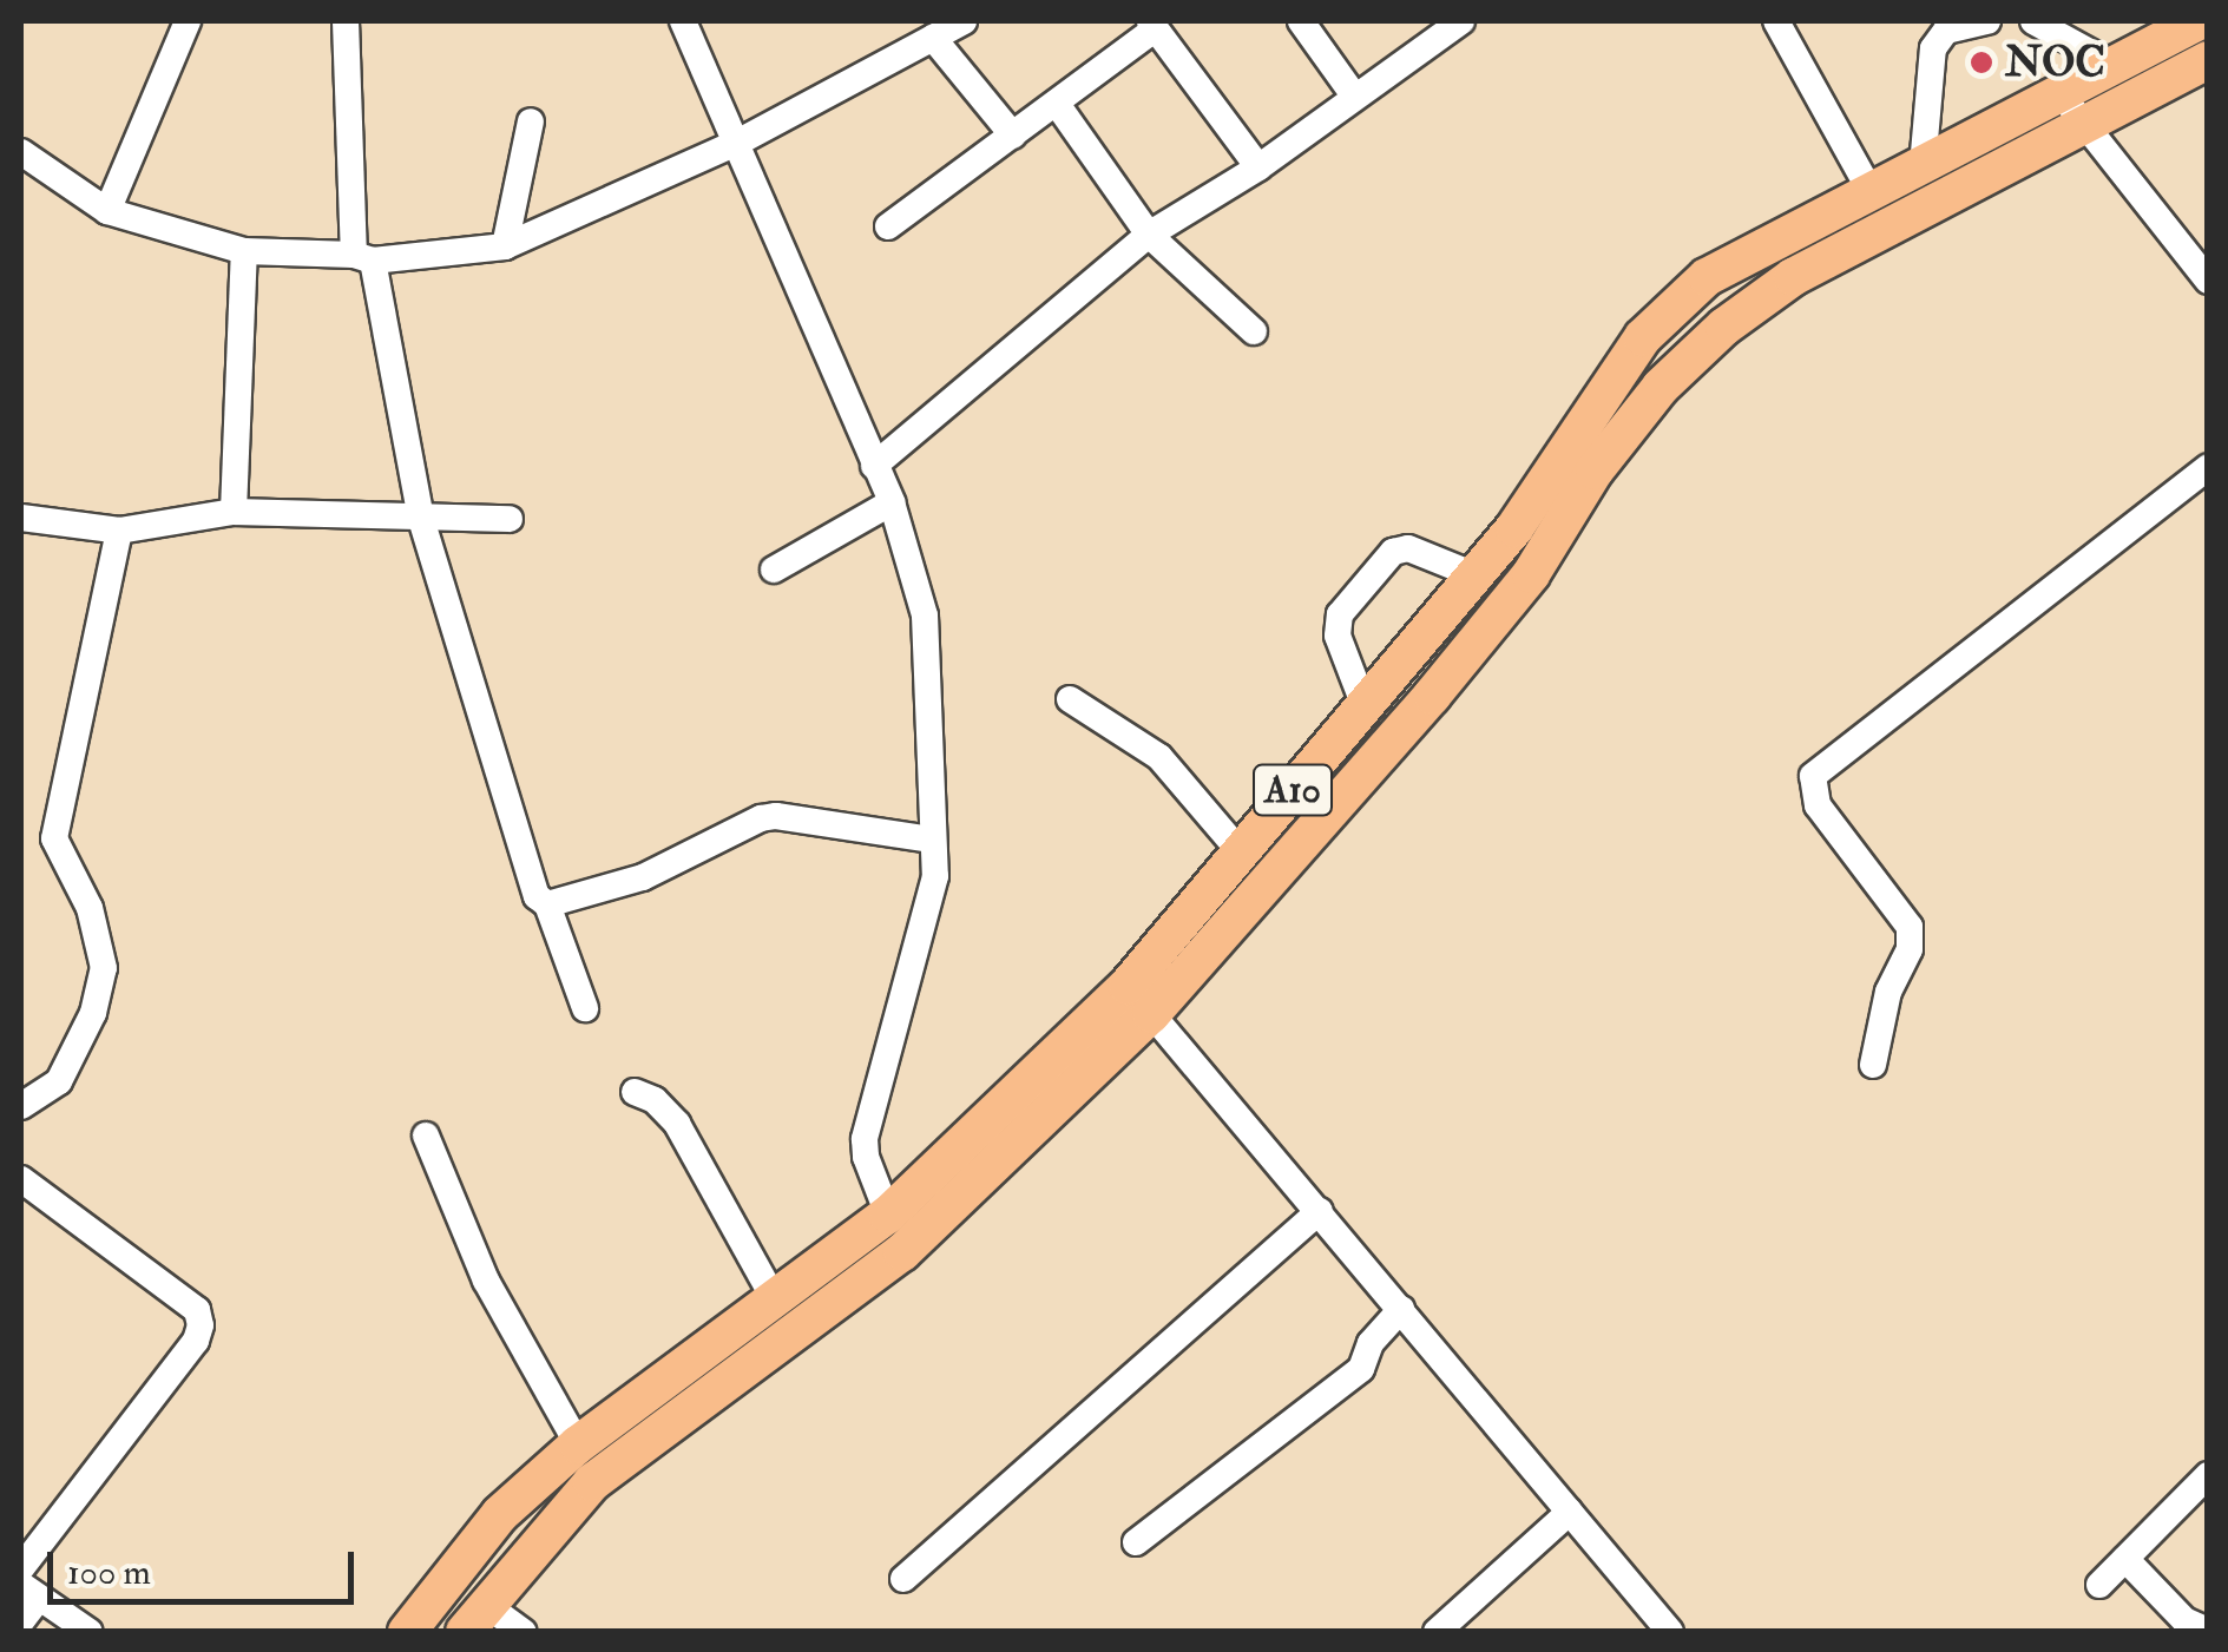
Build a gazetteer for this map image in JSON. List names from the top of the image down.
{
  "streets": {
    "highway": ["A10"]
  },
  "places": ["NOC"],
  "scale_bar": "100 m"
}
